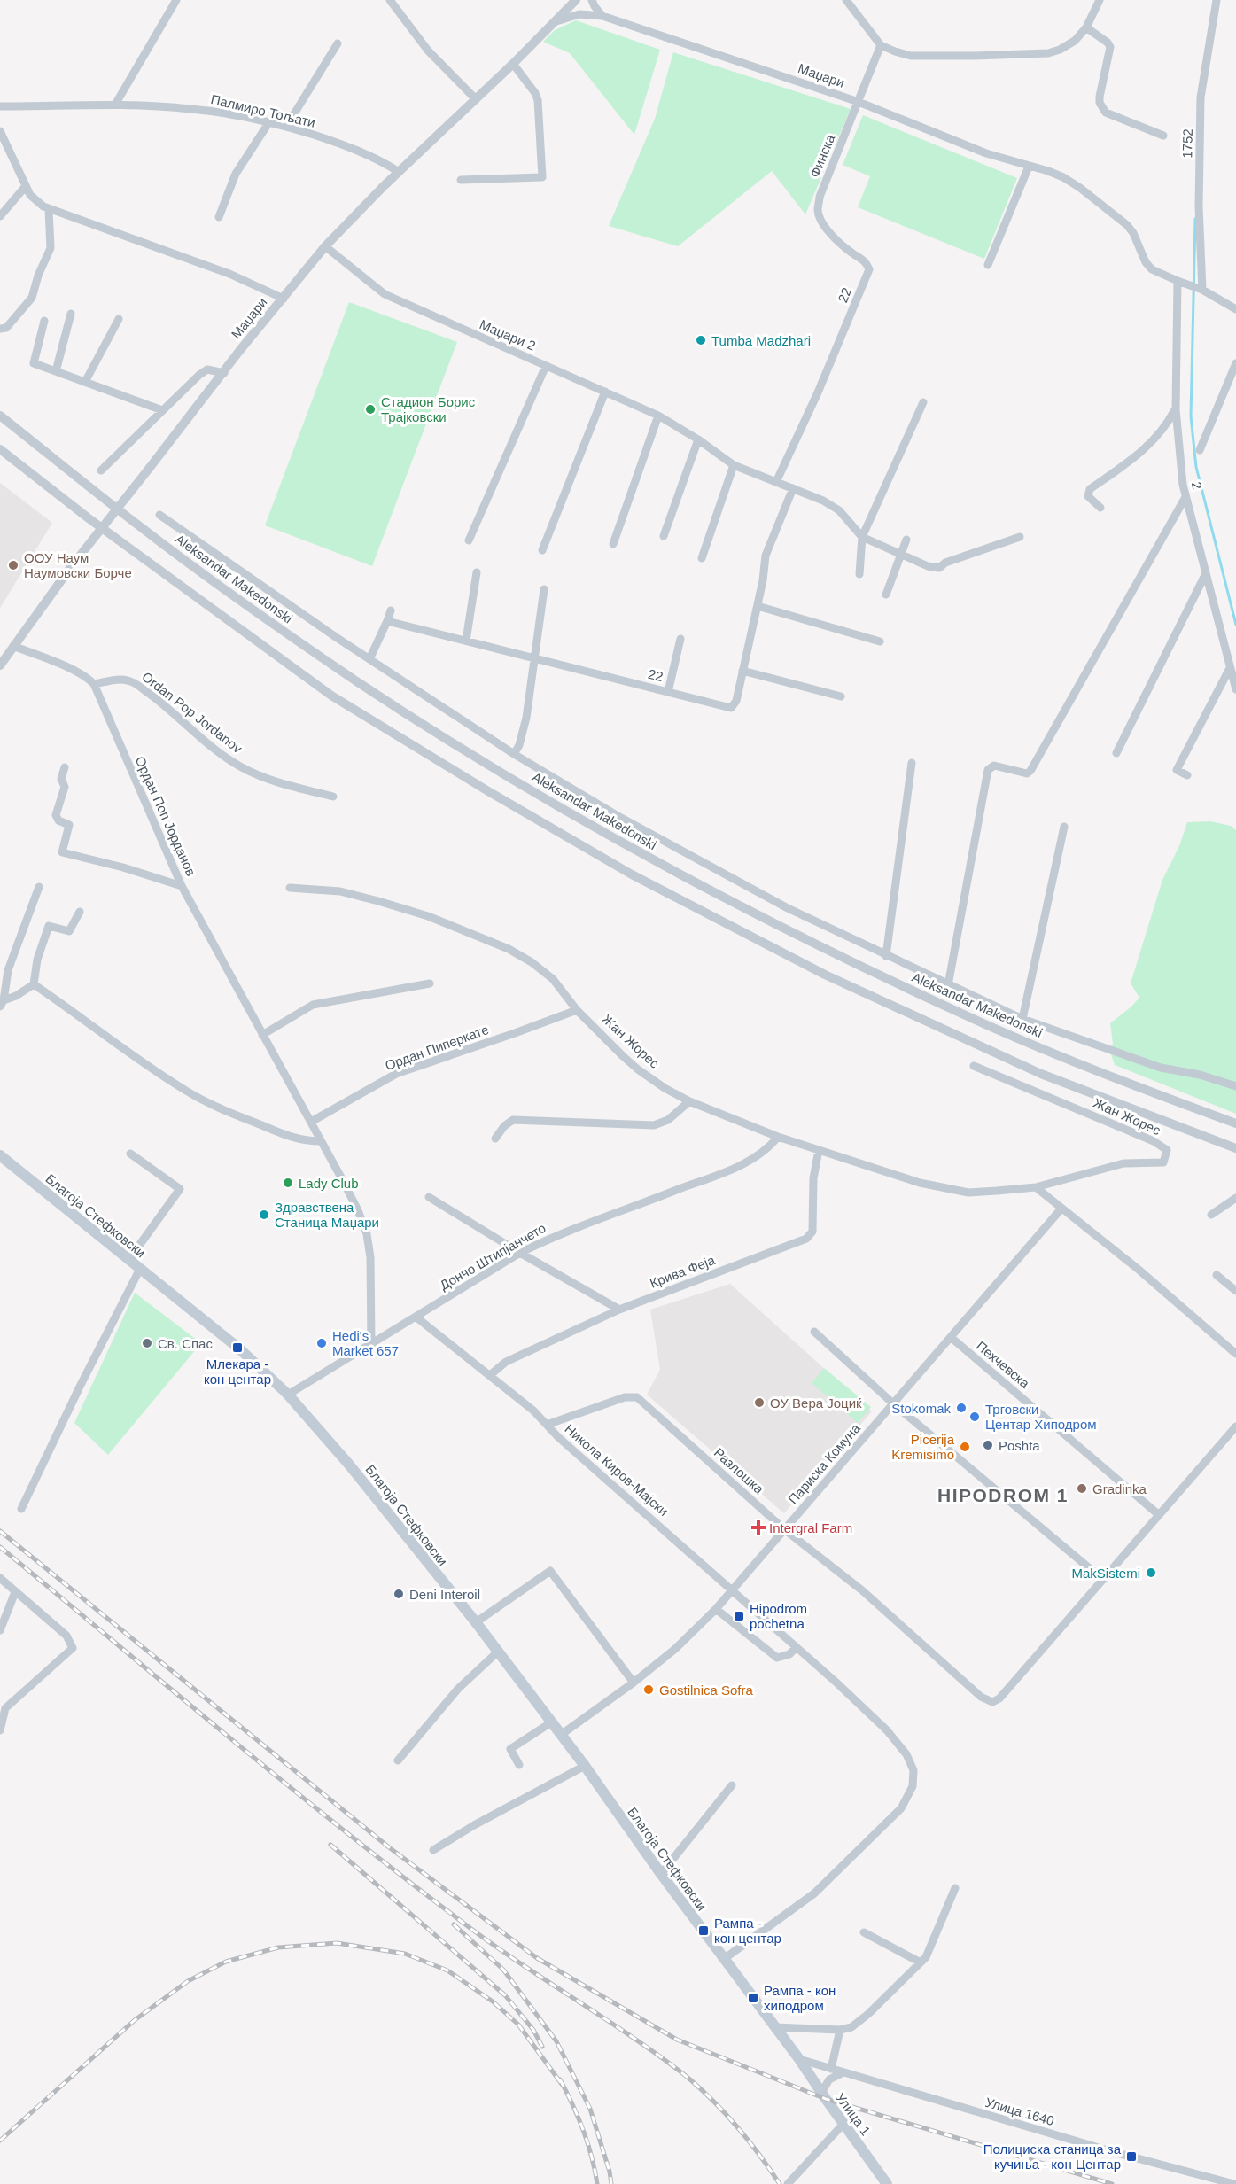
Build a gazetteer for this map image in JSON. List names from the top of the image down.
{
  "streets": {
    "main road": ["Благоја Стефковски", "Улица 1"],
    "street": [
      "Маџари",
      "Палмиро Тољати",
      "1752",
      "Финска",
      "22",
      "Маџари 2",
      "2",
      "Aleksandar Makedonski",
      "Ordan Pop Jordanov",
      "Ордан Поп Јорданов",
      "Жан Жорес",
      "Ордан Пиперкате",
      "Дончо Штипјанчето",
      "Крива Феја",
      "Пехчевска",
      "Париска Комуна",
      "Никола Киров-Мајски",
      "Разлошка",
      "Улица 1640"
    ]
  },
  "crossings": [
    ["Маџари", "Палмиро Тољати"],
    ["Маџари", "Финска"],
    ["Маџари", "Маџари 2"],
    ["Финска", "22"],
    ["Ordan Pop Jordanov", "Ордан Поп Јорданов"],
    ["Ордан Поп Јорданов", "Ордан Пиперкате"],
    ["Ордан Поп Јорданов", "Дончо Штипјанчето"],
    ["Жан Жорес", "Ордан Пиперкате"],
    ["Жан Жорес", "Дончо Штипјанчето"],
    ["Жан Жорес", "Крива Феја"],
    ["Благоја Стефковски", "Дончо Штипјанчето"],
    ["Благоја Стефковски", "Париска Комуна"],
    ["Благоја Стефковски", "Никола Киров-Мајски"],
    ["Благоја Стефковски", "Улица 1640"],
    ["Благоја Стефковски", "Улица 1"],
    ["Дончо Штипјанчето", "Никола Киров-Мајски"],
    ["Крива Феја", "Никола Киров-Мајски"],
    ["Пехчевска", "Париска Комуна"],
    ["Париска Комуна", "Никола Киров-Мајски"],
    ["Париска Комуна", "Разлошка"],
    ["Никола Киров-Мајски", "Разлошка"],
    ["Улица 1640", "Улица 1"]
  ],
  "districts": ["HIPODROM 1"],
  "places": {
    "other": [
      "Tumba Madzhari",
      "Стадион Борис Трајковски",
      "ООУ Наум Наумовски Борче",
      "Lady Club",
      "Здравствена Станица Маџари",
      "Св. Спас",
      "Hedi's Market 657",
      "ОУ Вера Јоциќ",
      "Stokomak",
      "Трговски Центар Хиподром",
      "Poshta",
      "Picerija Kremisimo",
      "Gradinka",
      "MakSistemi",
      "Deni Interoil",
      "Gostilnica Sofra"
    ],
    "transit": [
      "Млекара - кон центар",
      "Hipodrom pochetna",
      "Рампа - кон центар",
      "Рампа - кон хиподром",
      "Полициска станица за кучиња - кон Центар"
    ],
    "health": ["Intergral Farm"]
  }
}
